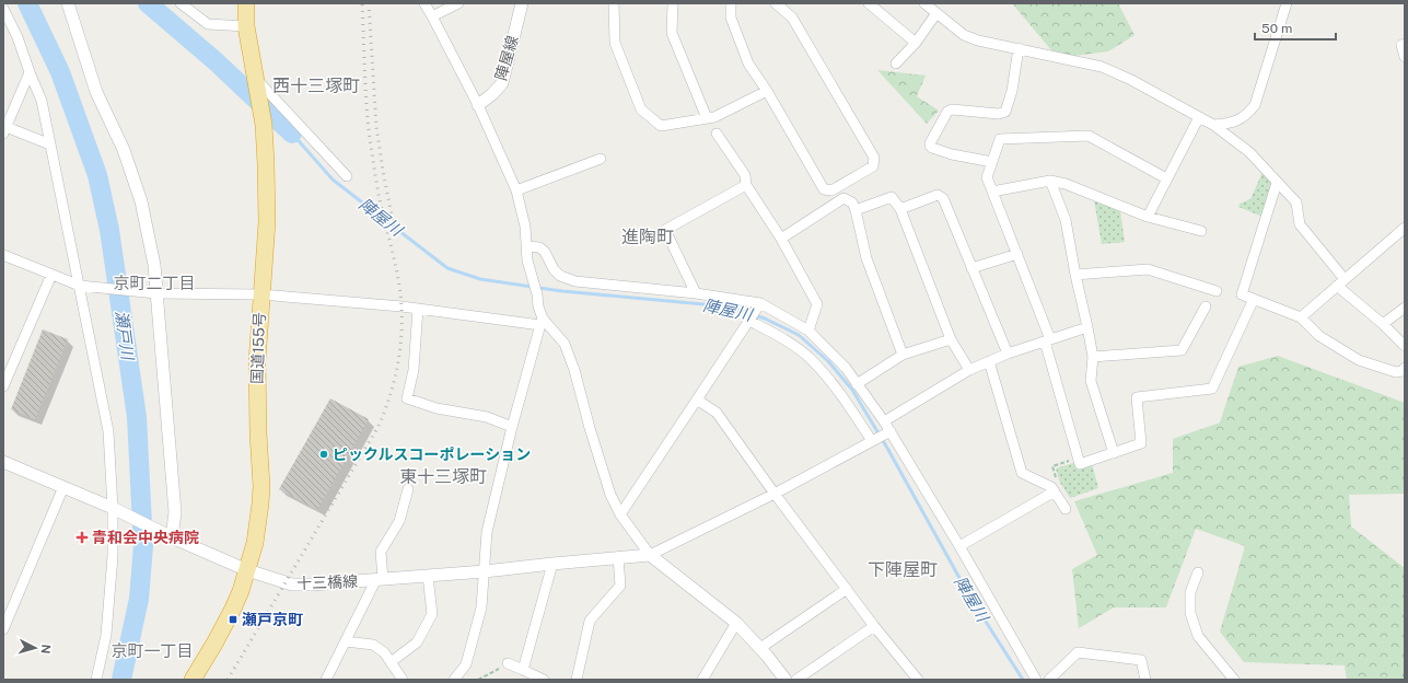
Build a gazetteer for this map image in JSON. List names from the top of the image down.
{
  "streets": {
    "highway": ["国道155号"],
    "street": ["陣屋線", "十三橋線"]
  },
  "crossings": [
    ["国道155号", "十三橋線"]
  ],
  "districts": [
    "西十三塚町",
    "進陶町",
    "京町二丁目",
    "東十三塚町",
    "下陣屋町",
    "京町一丁目"
  ],
  "water": ["陣屋川", "瀬戸川"],
  "places": {
    "other": ["ピックルスコーポレーション"],
    "health": ["青和会中央病院"],
    "transit": ["瀬戸京町"]
  },
  "scale_bar": "50 m",
  "north": "right"
}
